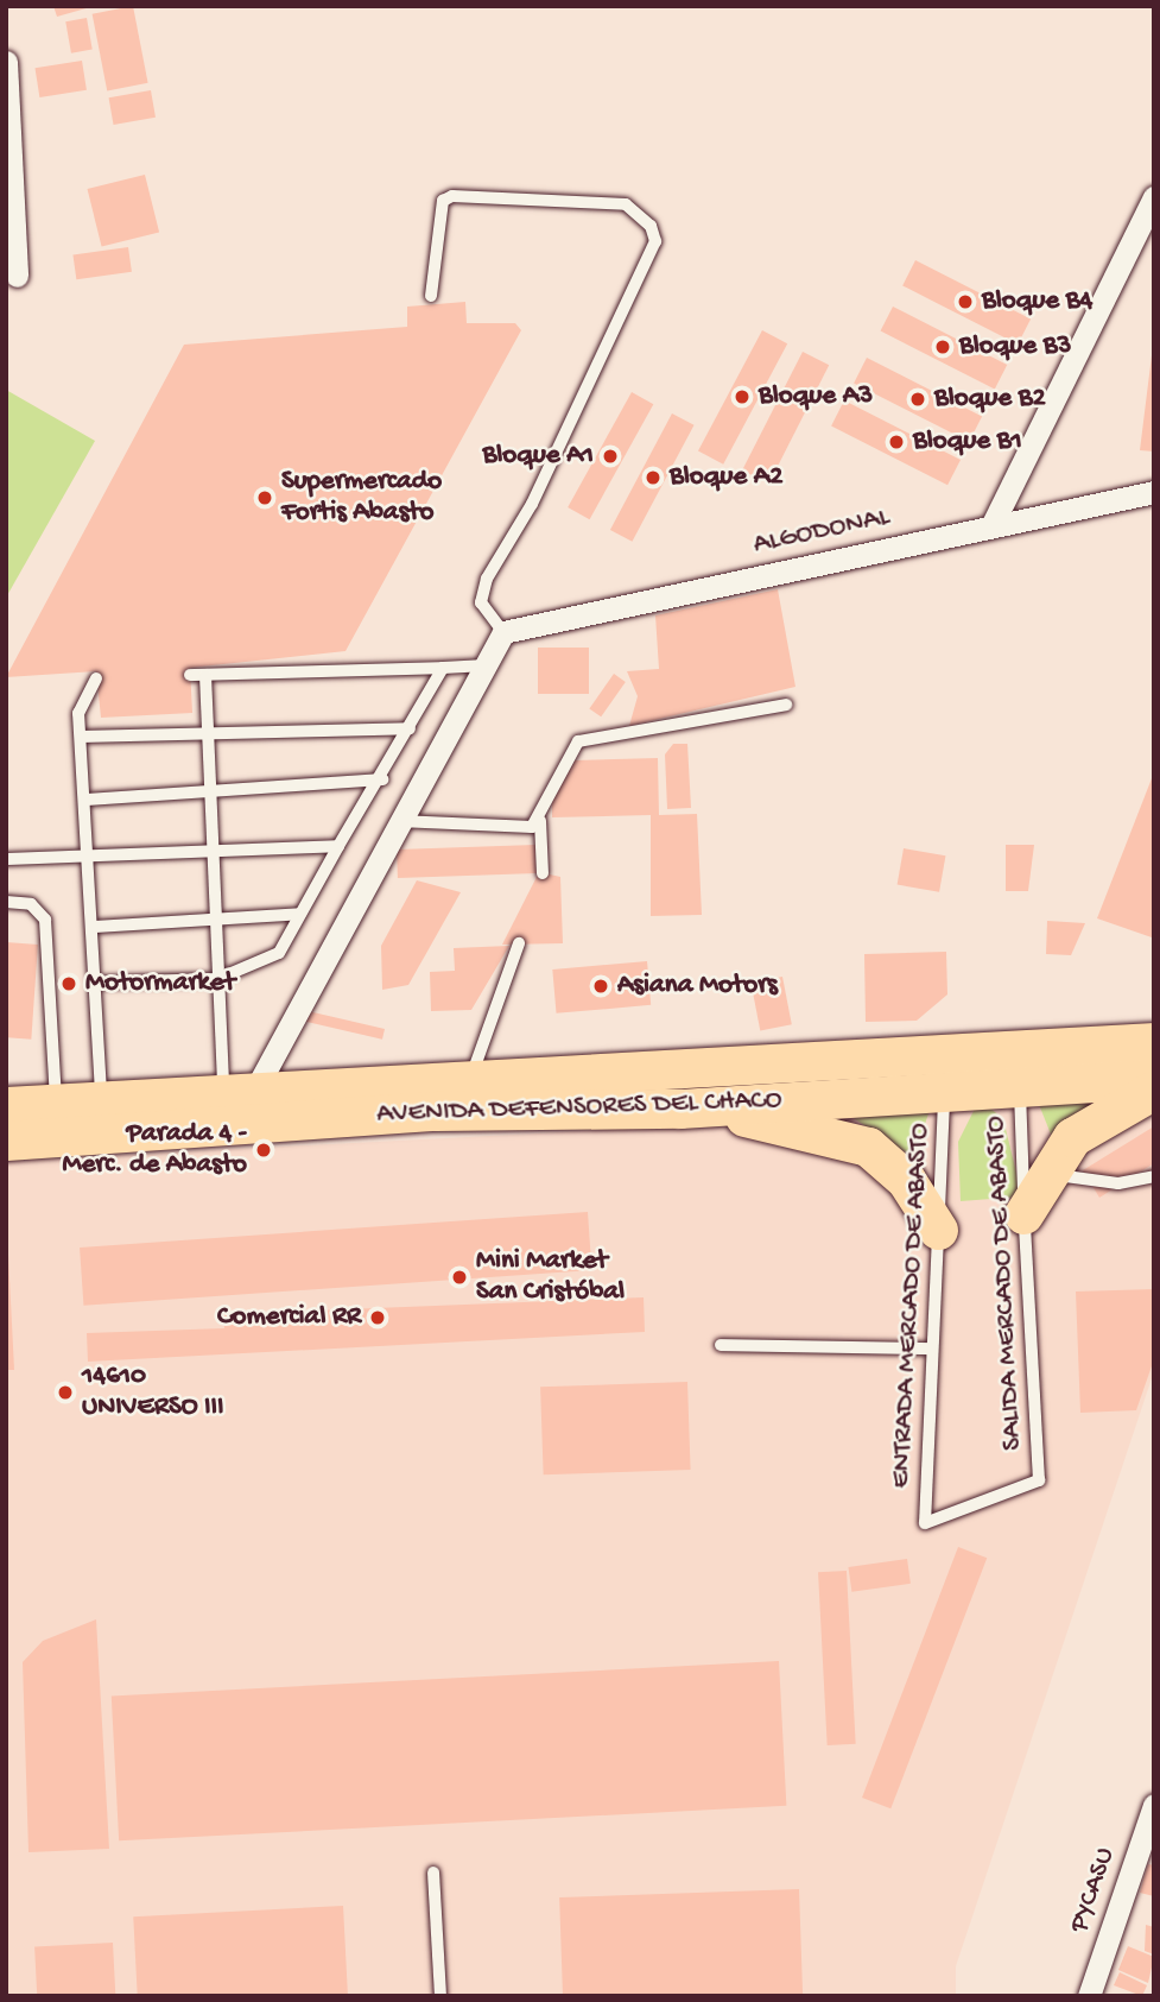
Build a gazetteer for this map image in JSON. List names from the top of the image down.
{
  "streets": {
    "highway": ["AVENIDA DEFENSORES DEL CHACO"],
    "street": ["ALGODONAL", "PYCASU"],
    "lane": ["SALIDA MERCADO DE ABASTO", "ENTRADA MERCADO DE ABASTO"]
  },
  "crossings": [
    ["AVENIDA DEFENSORES DEL CHACO", "SALIDA MERCADO DE ABASTO"],
    ["AVENIDA DEFENSORES DEL CHACO", "ENTRADA MERCADO DE ABASTO"],
    ["SALIDA MERCADO DE ABASTO", "ENTRADA MERCADO DE ABASTO"]
  ],
  "places": [
    "Bloque B4",
    "Bloque B3",
    "Bloque A3",
    "Bloque B2",
    "Bloque B1",
    "Bloque A1",
    "Bloque A2",
    "Supermercado Fortis Abasto",
    "Motormarket",
    "Asiana Motors",
    "Parada 4 - Merc. de Abasto",
    "Mini Market San Cristóbal",
    "Comercial RR",
    "14610 UNIVERSO III"
  ]
}
